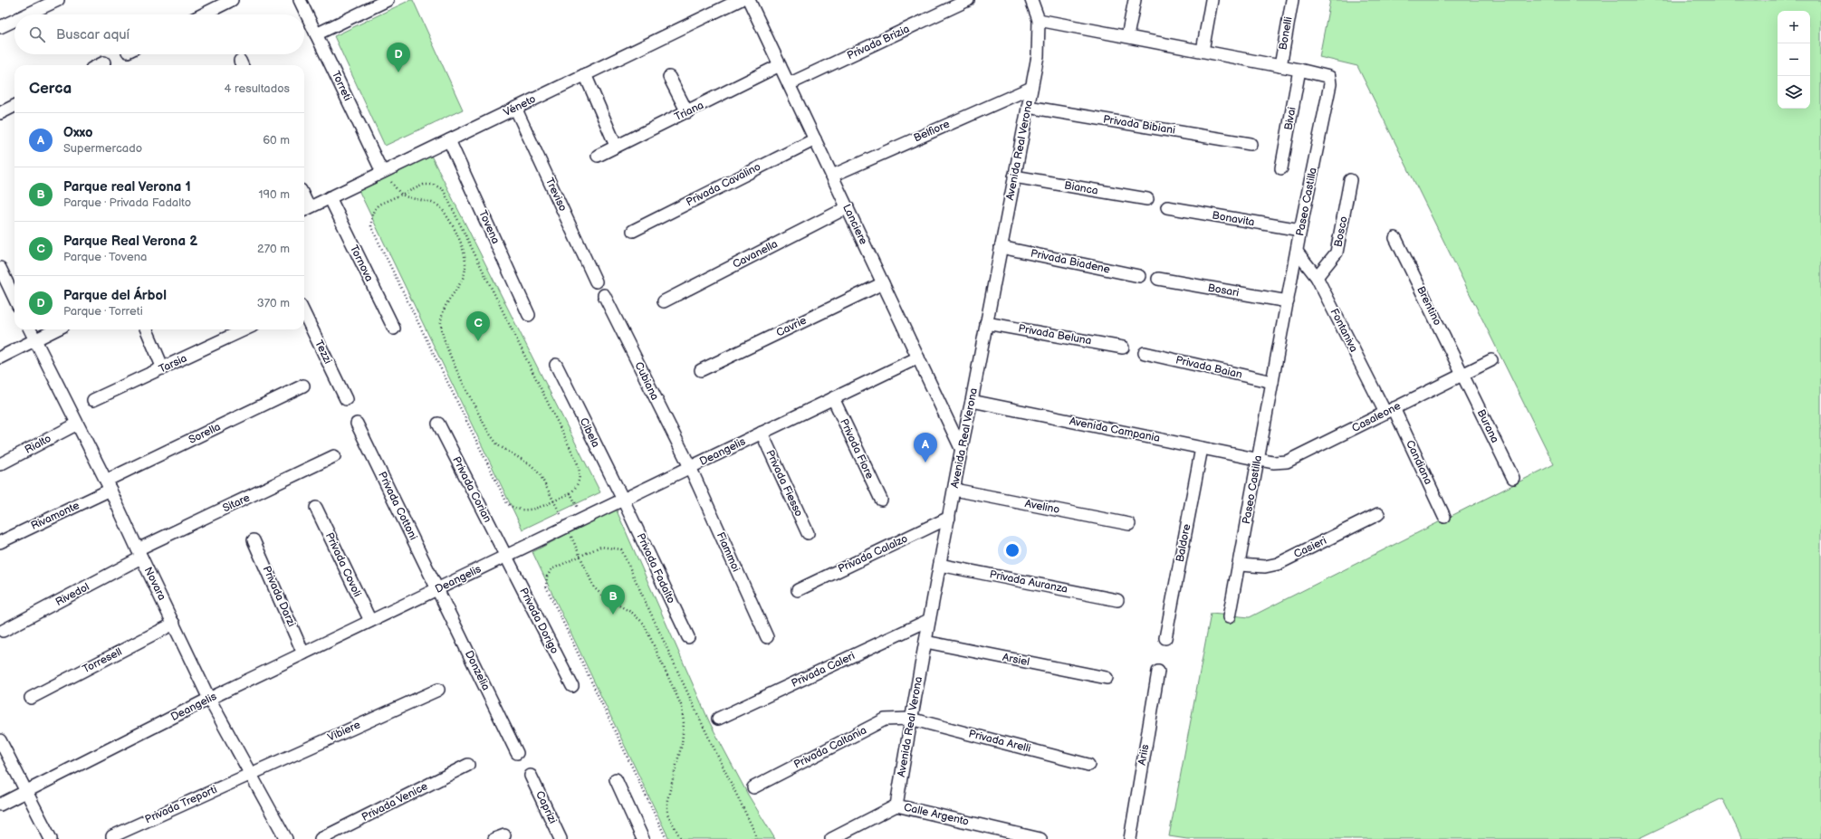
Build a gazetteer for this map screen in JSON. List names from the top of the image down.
{
  "streets": {
    "street": [
      "Bonelli",
      "Privada Brizia",
      "Torreti",
      "Véneto",
      "Triana",
      "Bivai",
      "Privada Bibiani",
      "Belfiore",
      "Avenida Real Verona",
      "Privada Cavalino",
      "Bianca",
      "Treviso",
      "Paseo Castilla",
      "Bonavita",
      "Lanciere",
      "Tovena",
      "Bosco",
      "Cavanella",
      "Privada Biadene",
      "Tornova",
      "Bosari",
      "Brentino",
      "Cavrie",
      "Fontaniva",
      "Privada Beluna",
      "Tezzi",
      "Tarsia",
      "Privada Baian",
      "Cubiana",
      "Casaleone",
      "Burana",
      "Avenida Campania",
      "Cibela",
      "Sorella",
      "Rialto",
      "Privada Fiore",
      "Deangelis",
      "Candiana",
      "Privada Fiesso",
      "Privada Corian",
      "Sitare",
      "Privada Cottoni",
      "Avelino",
      "Rivamonte",
      "Baldore",
      "Casieri",
      "Fiammoi",
      "Privada Calalzo",
      "Privada Covoli",
      "Privada Fadalto",
      "Privada Auranza",
      "Novara",
      "Rivedol",
      "Privada Darzi",
      "Privada Dorigo",
      "Arsiel",
      "Torresell",
      "Privada Caleri",
      "Donzelia",
      "Vibiere",
      "Privada Arelli",
      "Privada Caltania",
      "Ariis",
      "Privada Venice",
      "Privada Treporti",
      "Caprizi",
      "Calle Argento"
    ]
  },
  "crossings": [
    ["Bonelli", "Paseo Castilla"],
    ["Privada Brizia", "Lanciere"],
    ["Torreti", "Véneto"],
    ["Véneto", "Treviso"],
    ["Véneto", "Tovena"],
    ["Véneto", "Tornova"],
    ["Triana", "Lanciere"],
    ["Bivai", "Paseo Castilla"],
    ["Privada Bibiani", "Avenida Real Verona"],
    ["Belfiore", "Avenida Real Verona"],
    ["Belfiore", "Lanciere"],
    ["Avenida Real Verona", "Bianca"],
    ["Avenida Real Verona", "Paseo Castilla"],
    ["Avenida Real Verona", "Lanciere"],
    ["Avenida Real Verona", "Privada Biadene"],
    ["Avenida Real Verona", "Privada Beluna"],
    ["Avenida Real Verona", "Avenida Campania"],
    ["Avenida Real Verona", "Avelino"],
    ["Avenida Real Verona", "Privada Calalzo"],
    ["Avenida Real Verona", "Privada Auranza"],
    ["Avenida Real Verona", "Arsiel"],
    ["Avenida Real Verona", "Privada Caleri"],
    ["Avenida Real Verona", "Privada Arelli"],
    ["Avenida Real Verona", "Privada Caltania"],
    ["Avenida Real Verona", "Calle Argento"],
    ["Privada Cavalino", "Lanciere"],
    ["Paseo Castilla", "Bonavita"],
    ["Paseo Castilla", "Bosari"],
    ["Paseo Castilla", "Fontaniva"],
    ["Paseo Castilla", "Privada Baian"],
    ["Paseo Castilla", "Casaleone"],
    ["Paseo Castilla", "Avenida Campania"],
    ["Paseo Castilla", "Casieri"],
    ["Lanciere", "Cavanella"],
    ["Lanciere", "Cavrie"],
    ["Lanciere", "Deangelis"],
    ["Bosco", "Fontaniva"],
    ["Brentino", "Casaleone"],
    ["Brentino", "Burana"],
    ["Fontaniva", "Casaleone"],
    ["Fontaniva", "Candiana"],
    ["Cubiana", "Deangelis"],
    ["Cubiana", "Fiammoi"],
    ["Casaleone", "Burana"],
    ["Casaleone", "Avenida Campania"],
    ["Casaleone", "Candiana"],
    ["Avenida Campania", "Baldore"],
    ["Cibela", "Deangelis"],
    ["Cibela", "Privada Fadalto"],
    ["Sorella", "Rivamonte"],
    ["Sorella", "Novara"],
    ["Rialto", "Novara"],
    ["Privada Fiore", "Deangelis"],
    ["Deangelis", "Privada Fiesso"],
    ["Deangelis", "Privada Corian"],
    ["Deangelis", "Privada Cottoni"],
    ["Deangelis", "Fiammoi"],
    ["Deangelis", "Privada Covoli"],
    ["Deangelis", "Privada Fadalto"],
    ["Deangelis", "Novara"],
    ["Deangelis", "Privada Darzi"],
    ["Deangelis", "Privada Dorigo"],
    ["Deangelis", "Donzelia"],
    ["Privada Corian", "Privada Dorigo"],
    ["Sitare", "Novara"],
    ["Sitare", "Rivedol"],
    ["Privada Cottoni", "Donzelia"],
    ["Rivamonte", "Novara"],
    ["Novara", "Rivedol"],
    ["Novara", "Torresell"],
    ["Novara", "Vibiere"],
    ["Novara", "Privada Treporti"],
    ["Vibiere", "Privada Treporti"],
    ["Privada Arelli", "Privada Caltania"]
  ],
  "page": {
    "map_buttons": ["+", "−"],
    "search": "Buscar aquí",
    "pins": [
      "D",
      "C",
      "A",
      "B"
    ],
    "heading": ["Cerca", "4 resultados"],
    "list": [
      {
        "mark": "A",
        "name": "Oxxo",
        "note": "Supermercado",
        "value": "60 m"
      },
      {
        "mark": "B",
        "name": "Parque real Verona 1",
        "note": "Parque · Privada Fadalto",
        "value": "190 m"
      },
      {
        "mark": "C",
        "name": "Parque Real Verona 2",
        "note": "Parque · Tovena",
        "value": "270 m"
      },
      {
        "mark": "D",
        "name": "Parque del Árbol",
        "note": "Parque · Torreti",
        "value": "370 m"
      }
    ]
  }
}
